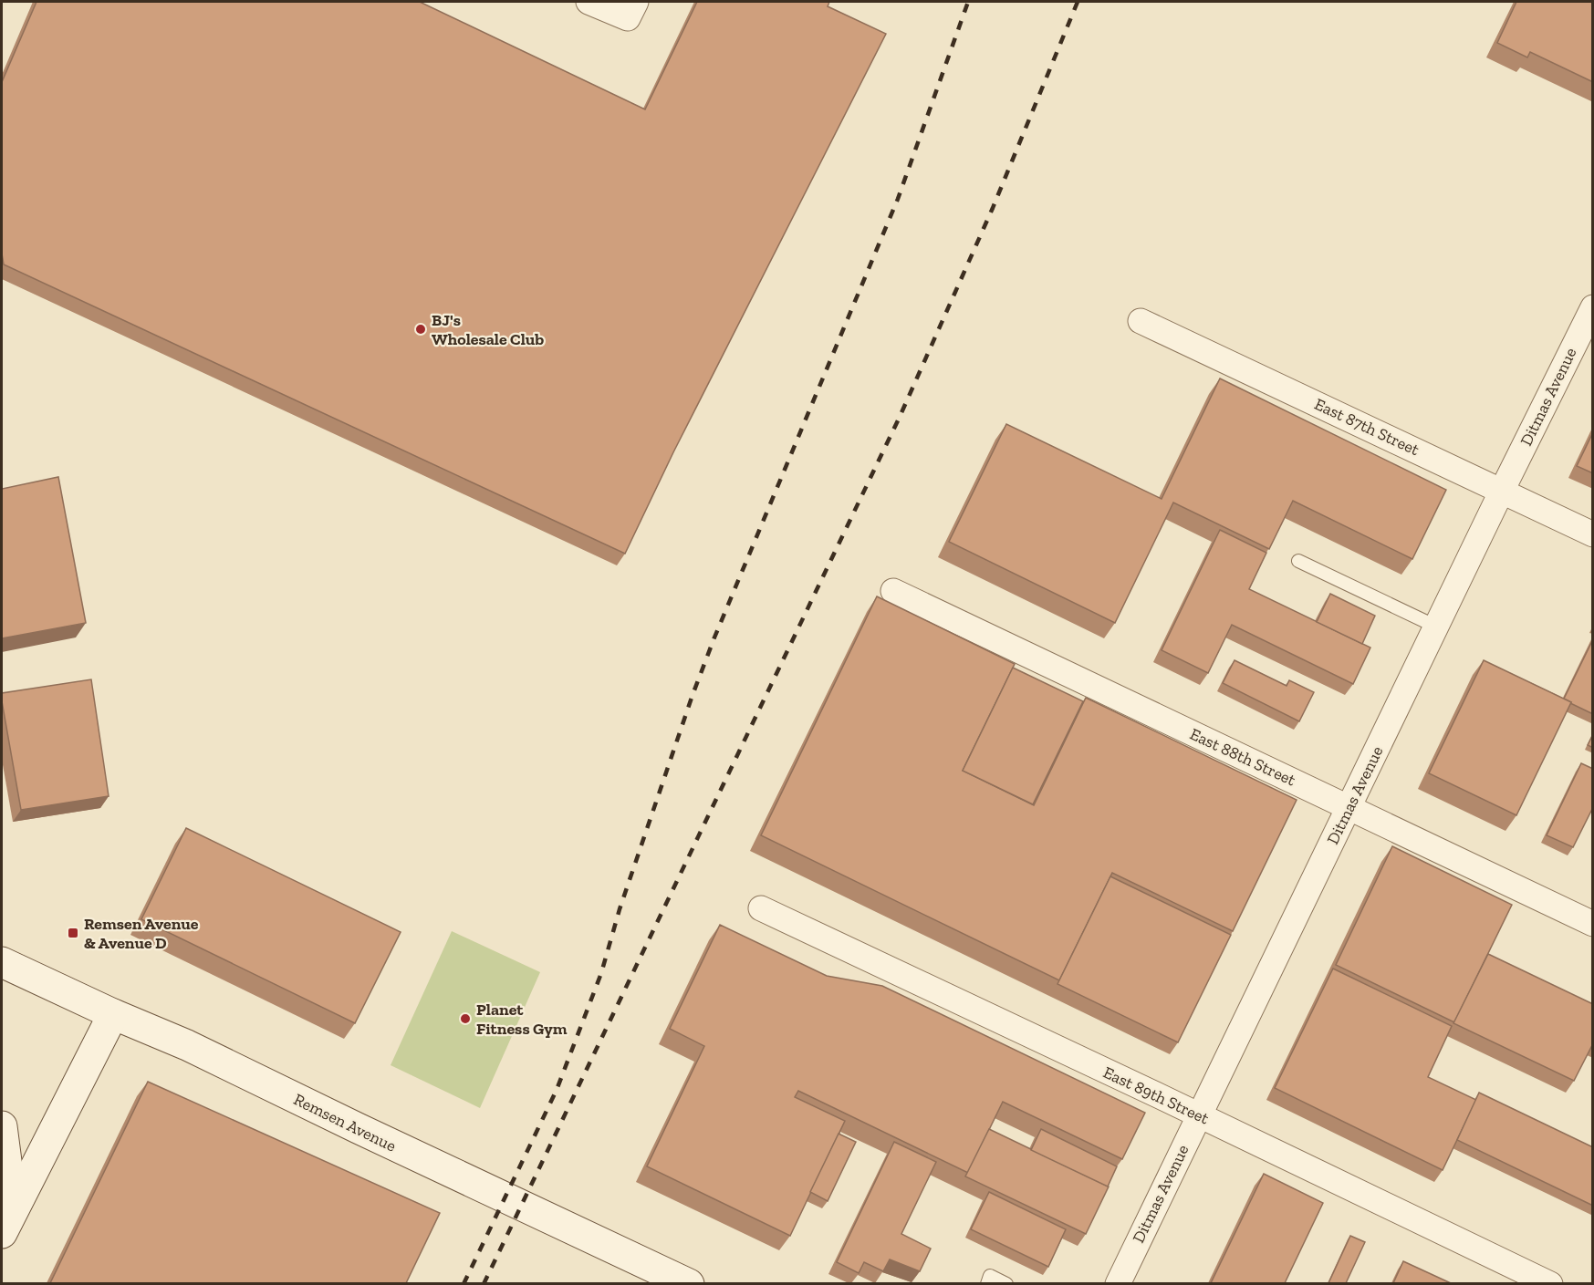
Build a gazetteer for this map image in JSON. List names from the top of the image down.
{
  "streets": {
    "main road": ["Remsen Avenue"],
    "street": [
      "Ditmas Avenue",
      "East 87th Street",
      "East 88th Street",
      "East 89th Street"
    ]
  },
  "crossings": [
    ["Ditmas Avenue", "East 87th Street"],
    ["Ditmas Avenue", "East 88th Street"],
    ["Ditmas Avenue", "East 89th Street"]
  ],
  "places": {
    "other": ["BJ's Wholesale Club", "Planet Fitness Gym"],
    "transit": ["Remsen Avenue & Avenue D"]
  }
}
